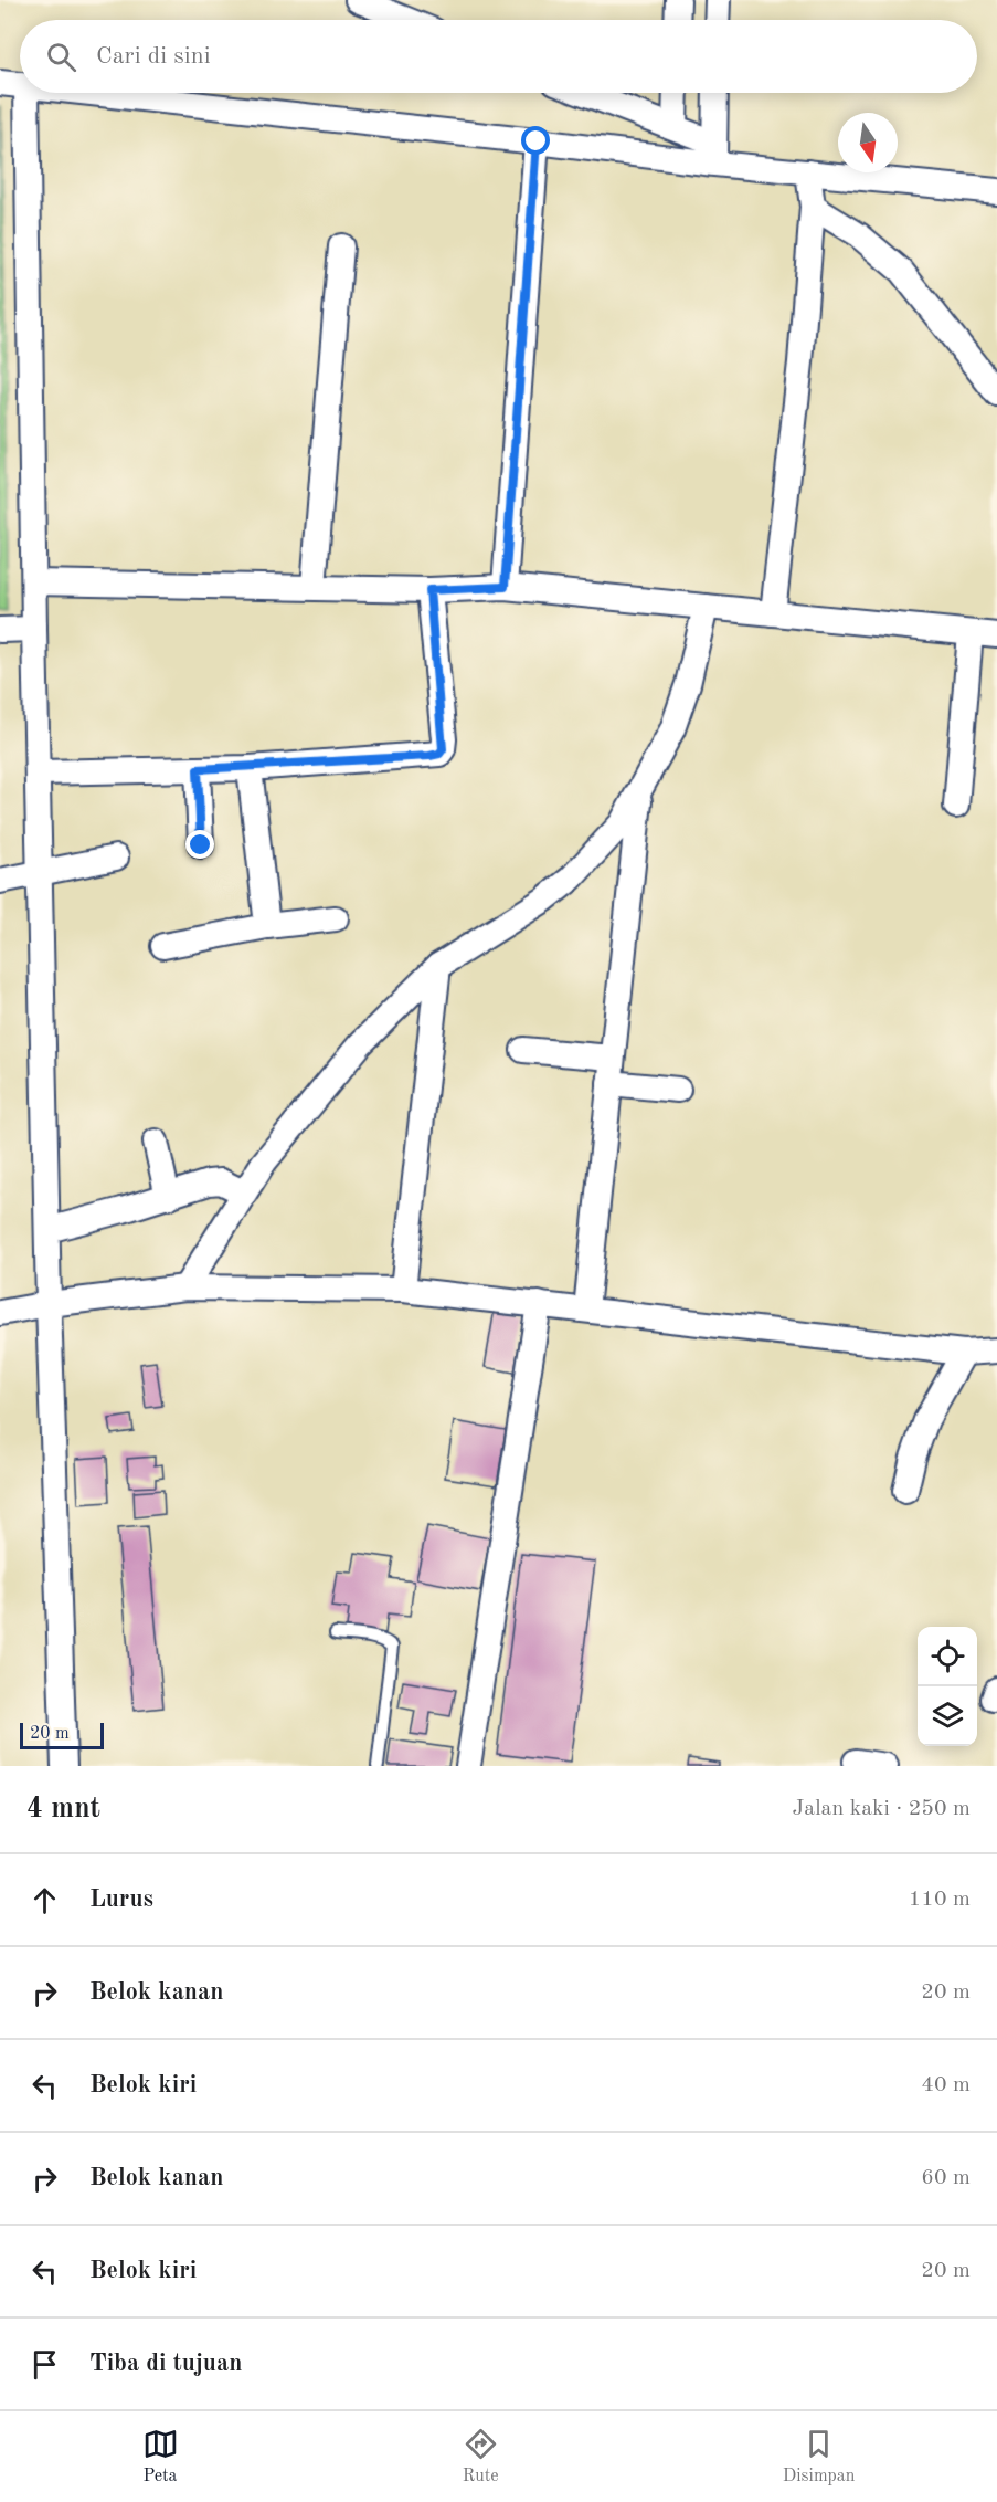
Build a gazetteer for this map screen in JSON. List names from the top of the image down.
{
  "scale_bar": "20 m",
  "north": "bottom",
  "page": {
    "search": "Cari di sini",
    "scale": "20 m",
    "heading": ["4 mnt", "Jalan kaki · 250 m"],
    "list": [
      ["Lurus", "110 m"],
      ["Belok kanan", "20 m"],
      ["Belok kiri", "40 m"],
      ["Belok kanan", "60 m"],
      ["Belok kiri", "20 m"],
      "Tiba di tujuan"
    ],
    "nav": ["Peta", "Rute", "Disimpan"]
  }
}
